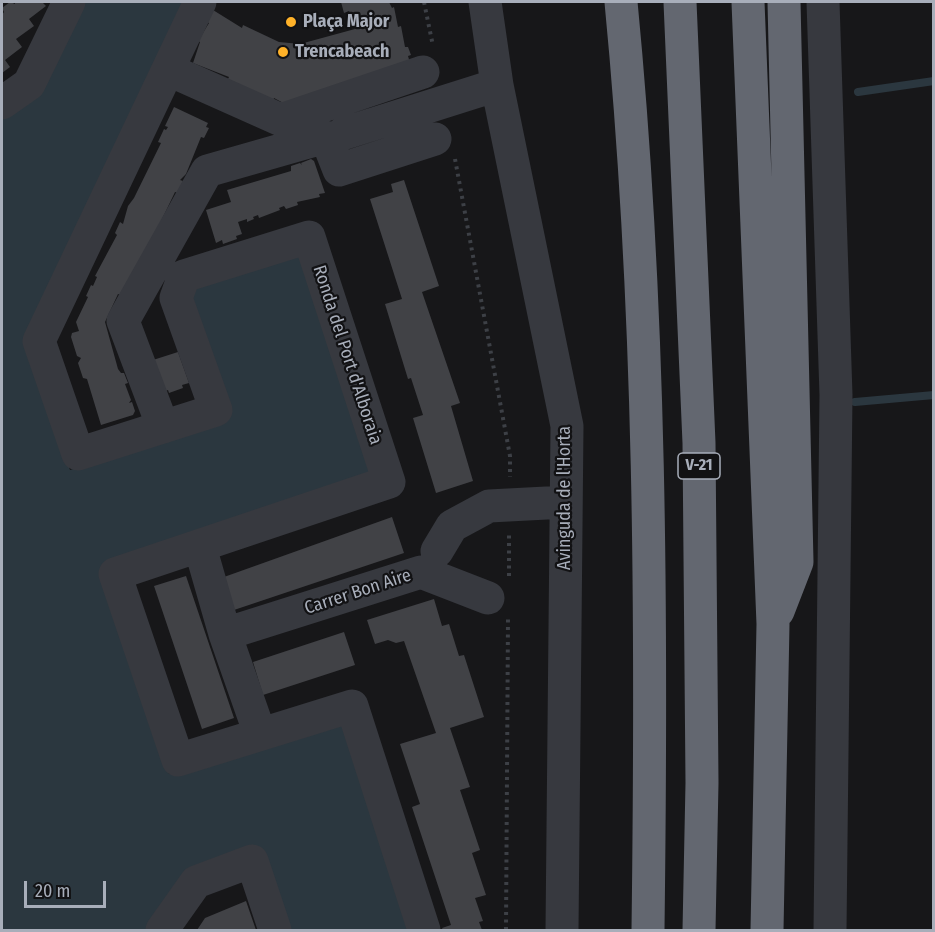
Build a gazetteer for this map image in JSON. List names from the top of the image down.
{
  "streets": {
    "highway": ["V-21"],
    "street": ["Ronda del Port d'Alboraia", "Avinguda de l'Horta", "Carrer Bon Aire"]
  },
  "places": ["Plaça Major", "Trencabeach"],
  "scale_bar": "20 m"
}
